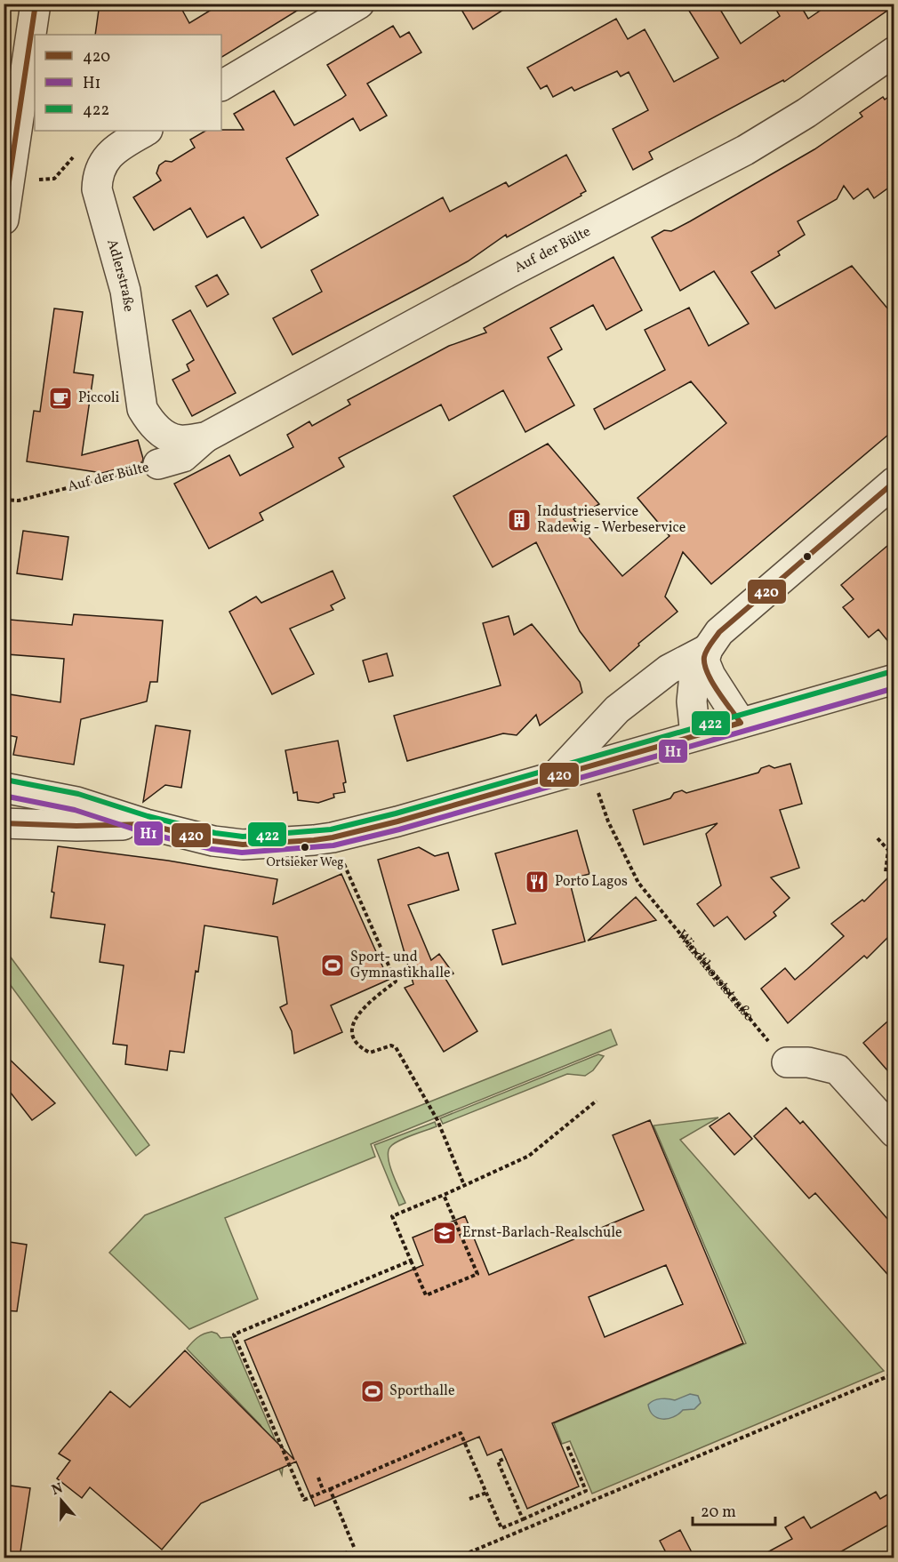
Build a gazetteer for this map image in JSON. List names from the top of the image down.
{
  "streets": {
    "street": ["Auf der Bülte", "Adlerstraße"],
    "path": ["Windthorststraße"]
  },
  "crossings": [
    ["Auf der Bülte", "Adlerstraße"]
  ],
  "places": {
    "cafe": ["Piccoli"],
    "building": ["Industrieservice Radewig - Werbeservice"],
    "other": ["Ortsieker Weg"],
    "restaurant": ["Porto Lagos"],
    "sports": ["Sport- und Gymnastikhalle", "Sporthalle"],
    "school or university": ["Ernst-Barlach-Realschule"]
  },
  "lines": ["transit line 420", "transit line 422", "transit line H1"],
  "legend": ["420", "H1", "422"],
  "scale_bar": "20 m",
  "north": "top"
}
